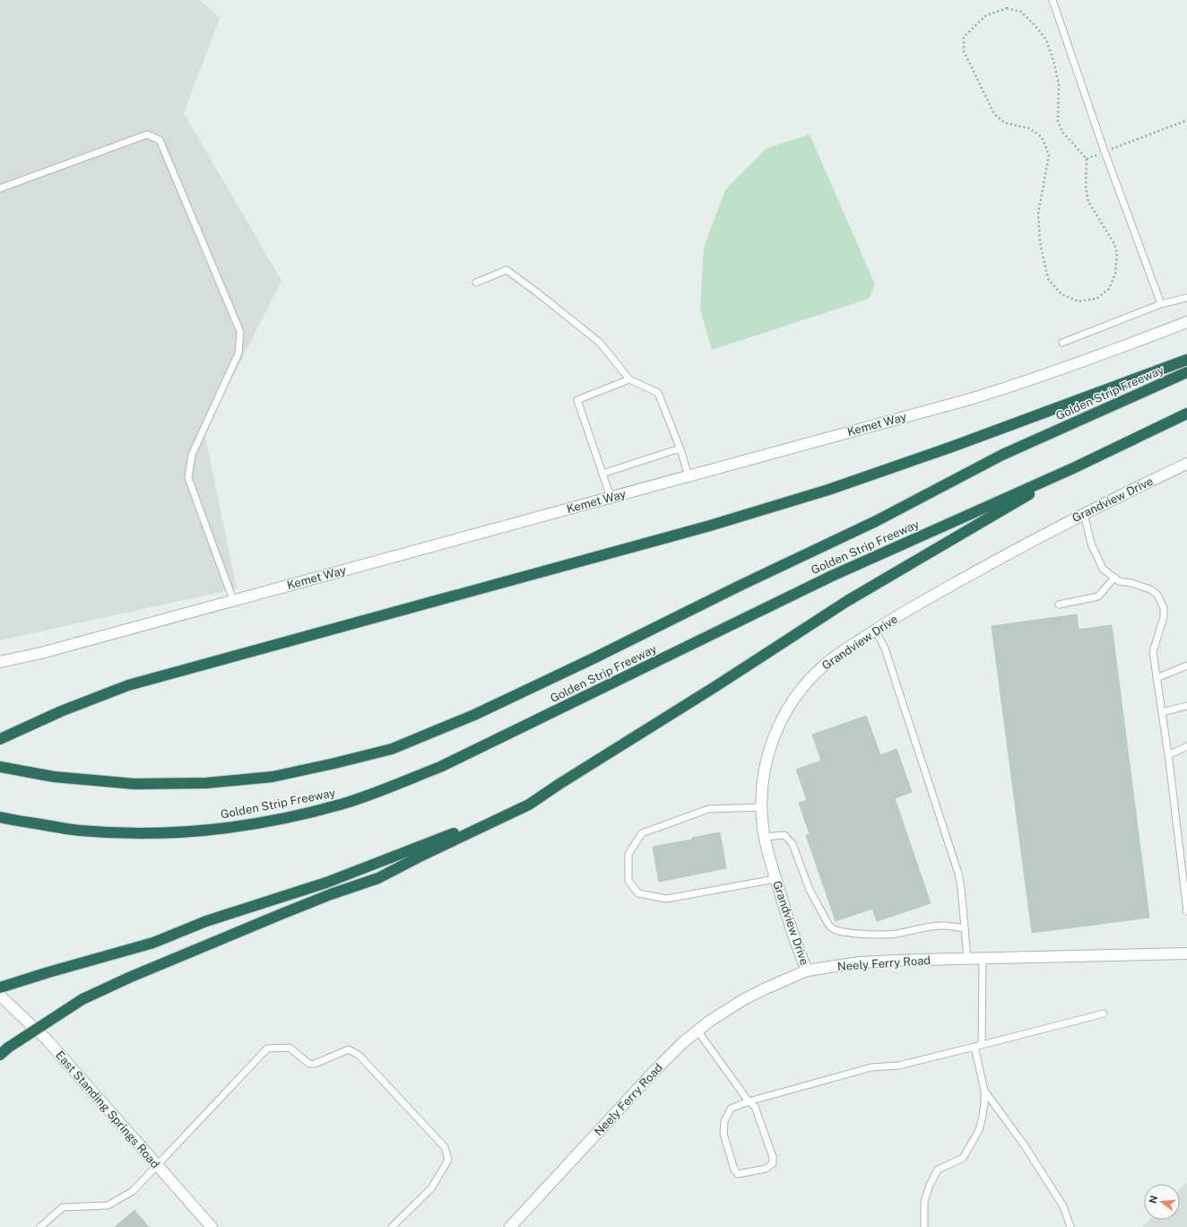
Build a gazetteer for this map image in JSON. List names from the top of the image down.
{
  "streets": {
    "highway": ["Golden Strip Freeway"],
    "street": [
      "Kemet Way",
      "Grandview Drive",
      "Neely Ferry Road",
      "East Standing Springs Road"
    ]
  },
  "crossings": [
    ["Grandview Drive", "Neely Ferry Road"]
  ],
  "north": "left"
}
